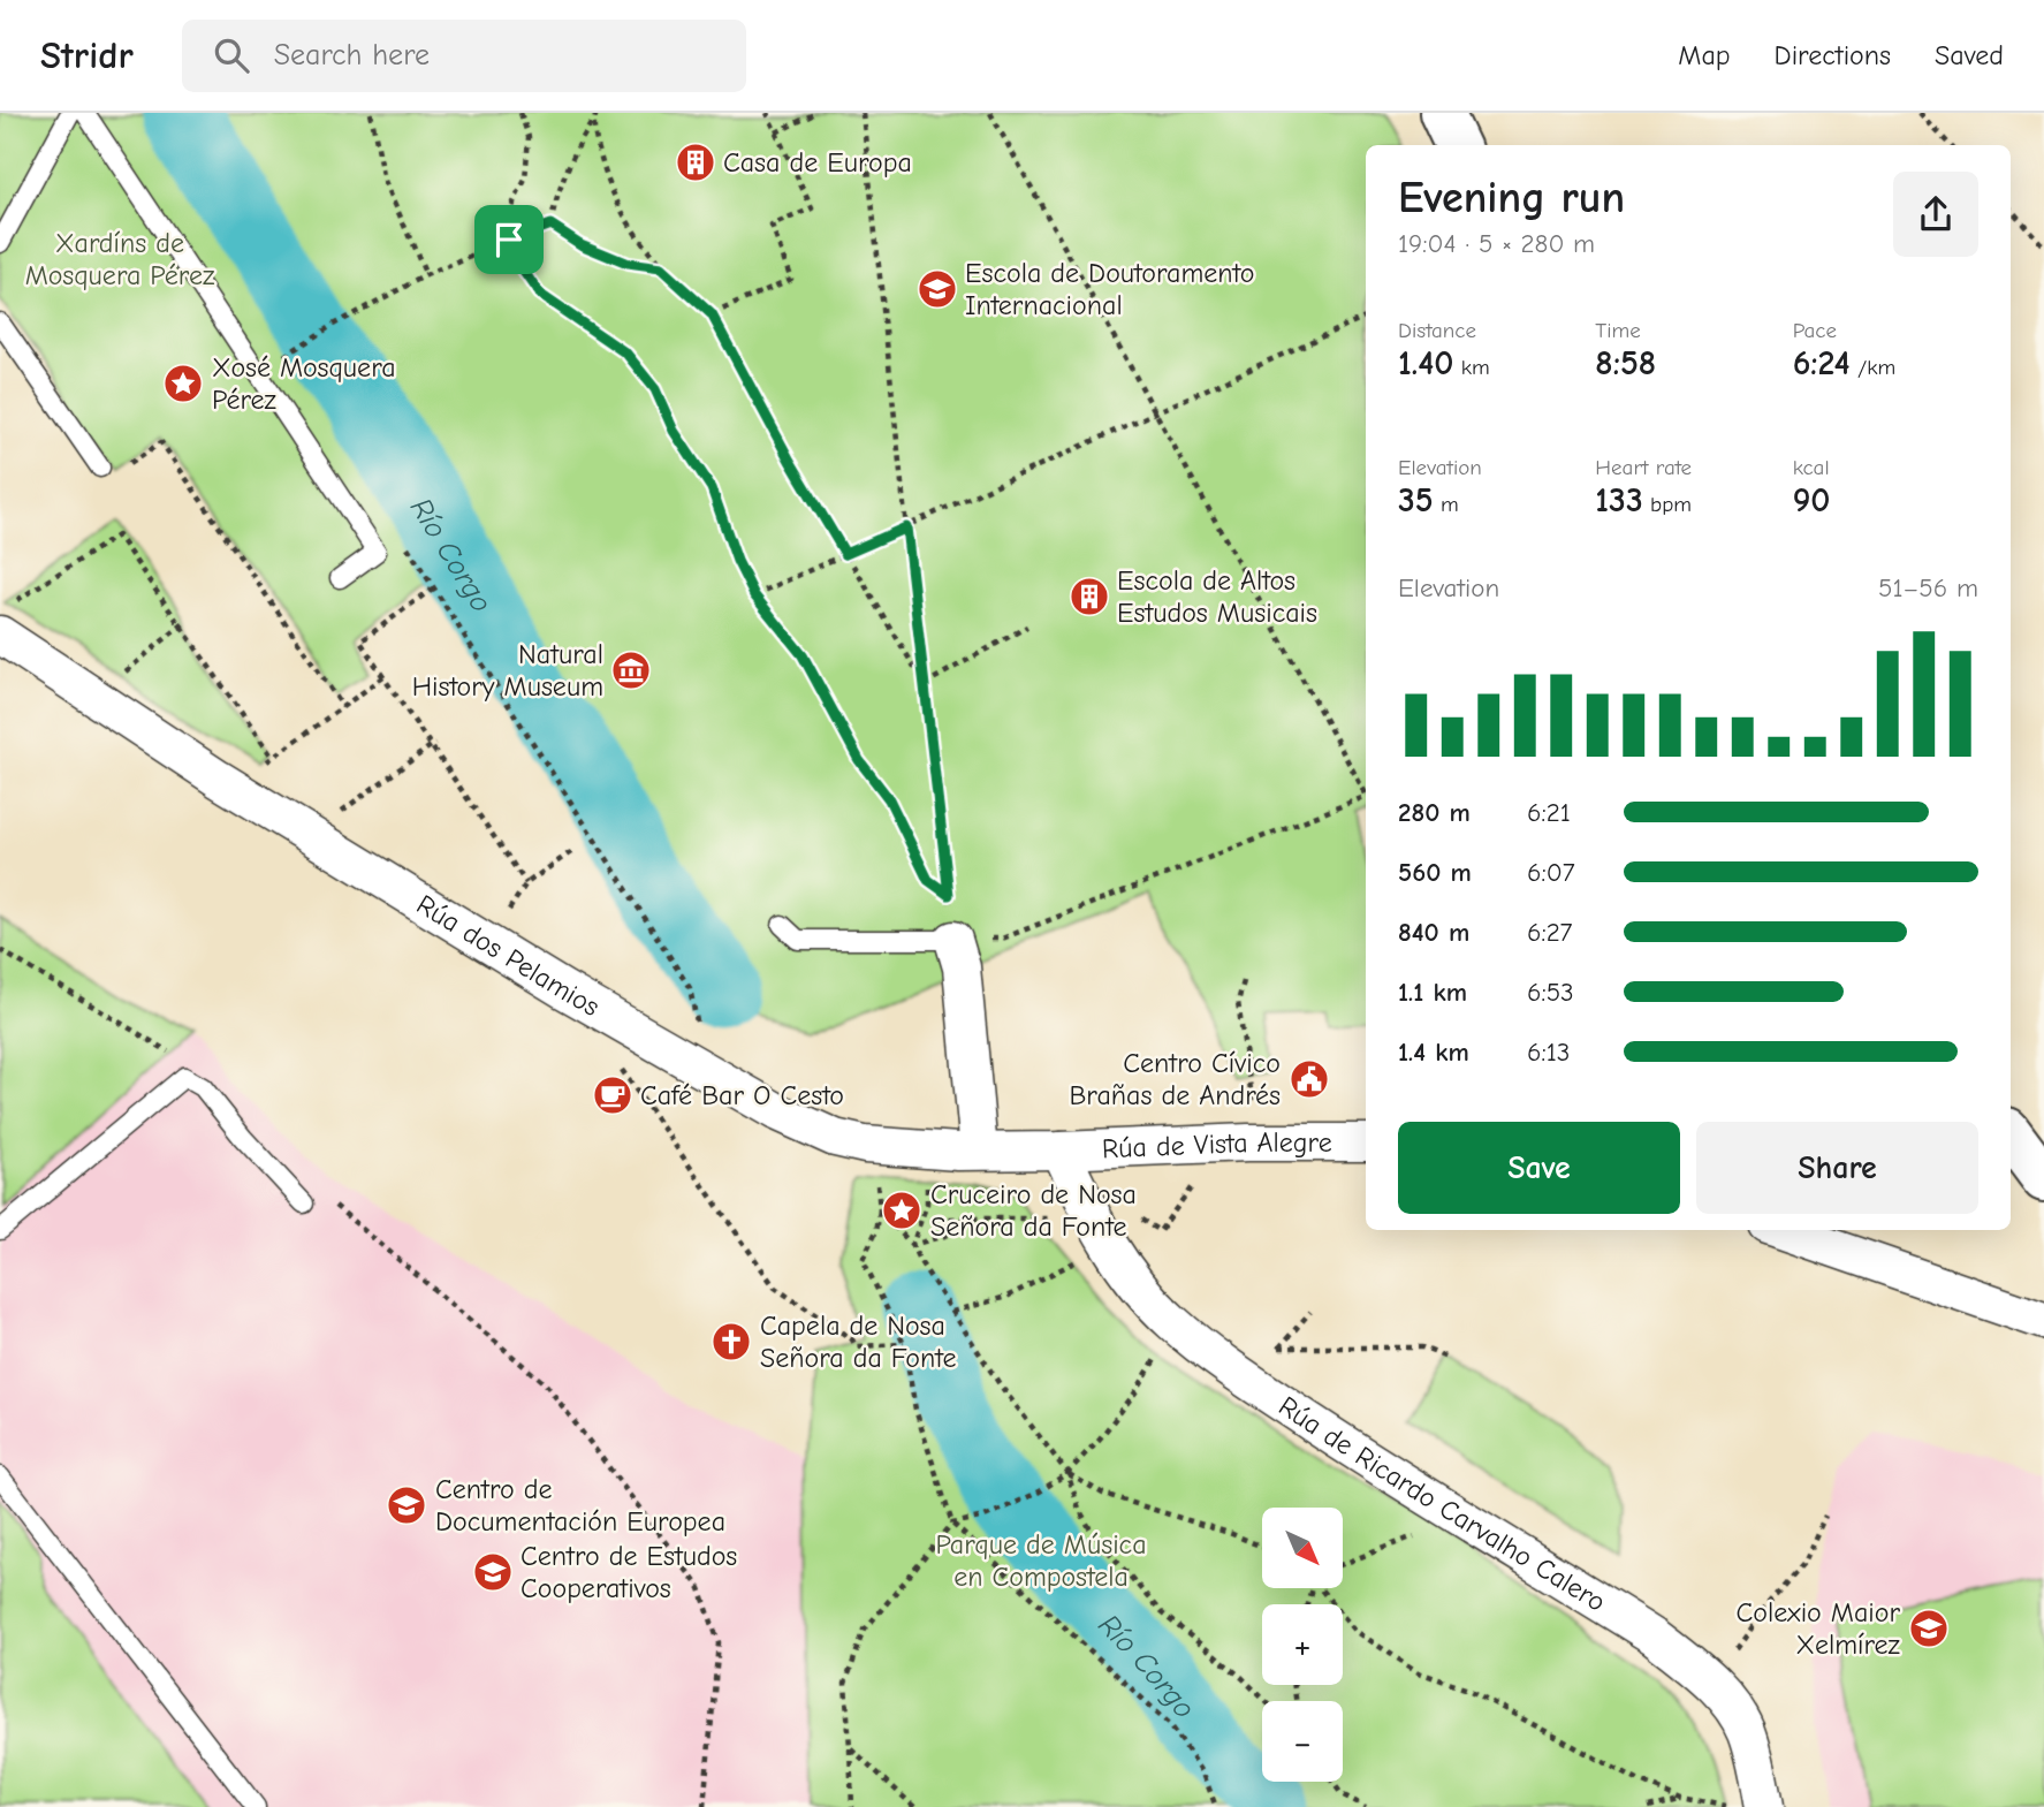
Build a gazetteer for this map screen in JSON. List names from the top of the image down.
{
  "streets": {
    "street": ["Rúa dos Pelamios", "Rúa de Vista Alegre", "Rúa de Ricardo Carvalho Calero"]
  },
  "crossings": [
    ["Rúa dos Pelamios", "Rúa de Vista Alegre"],
    ["Rúa dos Pelamios", "Rúa de Ricardo Carvalho Calero"],
    ["Rúa de Vista Alegre", "Rúa de Ricardo Carvalho Calero"]
  ],
  "water": ["Río Corgo"],
  "parks": ["Xardíns de Mosquera Pérez", "Parque de Música en Compostela"],
  "places": {
    "building": ["Casa de Europa", "Escola de Altos Estudos Musicais"],
    "school or university": [
      "Escola de Doutoramento Internacional",
      "Centro de Documentación Europea",
      "Centro de Estudos Cooperativos",
      "Colexio Maior Xelmírez"
    ],
    "place": ["Xosé Mosquera Pérez", "Cruceiro de Nosa Señora da Fonte"],
    "museum": ["Natural History Museum"],
    "public building": ["Centro Cívico Brañas de Andrés"],
    "cafe": ["Café Bar O Cesto"],
    "church": ["Capela de Nosa Señora da Fonte"]
  },
  "north": "bottom right",
  "page": {
    "header": "Stridr",
    "search": "Search here",
    "nav": ["Map", "Directions", "Saved"],
    "heading": ["Evening run", "19:04 · 5 × 280 m"],
    "stats": [
      ["Distance", "1.40 km"],
      ["Time", "8:58"],
      ["Pace", "6:24 /km"],
      ["Elevation", "35 m"],
      ["Heart rate", "133 bpm"],
      ["kcal", "90"]
    ],
    "chart": ["Elevation", "51–56 m"],
    "list": [
      {
        "name": "280 m",
        "note": "6:21"
      },
      {
        "name": "560 m",
        "note": "6:07"
      },
      {
        "name": "840 m",
        "note": "6:27"
      },
      {
        "name": "1.1 km",
        "note": "6:53"
      },
      {
        "name": "1.4 km",
        "note": "6:13"
      }
    ],
    "buttons": ["Save", "Share"],
    "map_buttons": ["+", "−"]
  }
}
